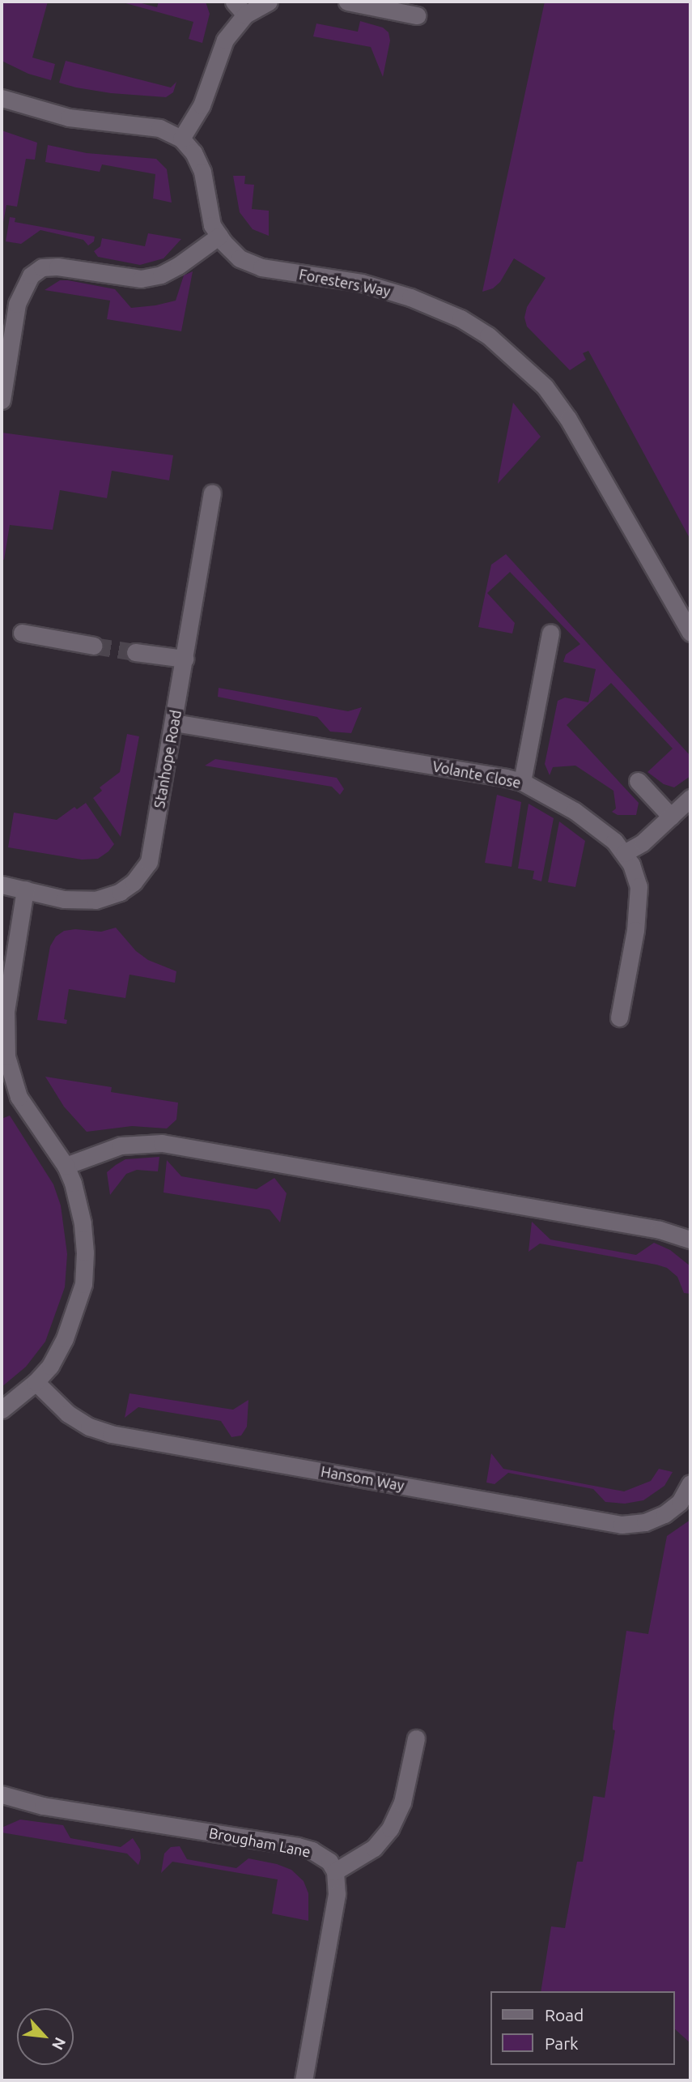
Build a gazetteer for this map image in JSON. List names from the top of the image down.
{
  "streets": {
    "street": [
      "Foresters Way",
      "Stanhope Road",
      "Volante Close",
      "Hansom Way",
      "Brougham Lane"
    ]
  },
  "crossings": [
    ["Stanhope Road", "Volante Close"]
  ],
  "legend": ["Road", "Park"],
  "north": "bottom right"
}
